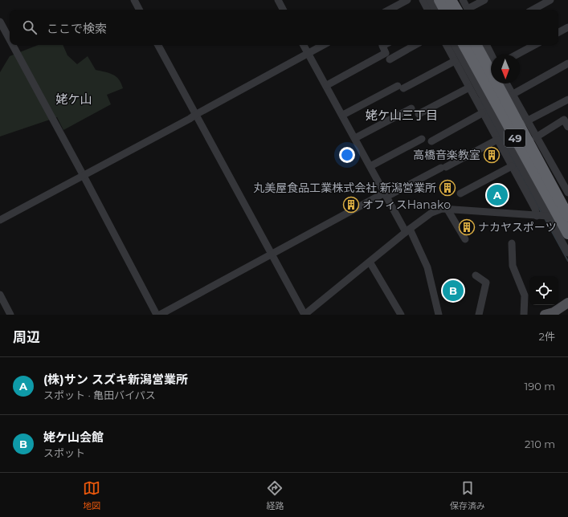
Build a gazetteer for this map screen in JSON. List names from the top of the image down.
{
  "streets": {
    "highway": ["49"]
  },
  "districts": ["姥ケ山", "姥ケ山三丁目"],
  "places": {
    "building": [
      "高橋音楽教室",
      "丸美屋食品工業株式会社 新潟営業所",
      "オフィスHanako",
      "ナカヤスポーツ"
    ]
  },
  "north": "bottom",
  "page": {
    "search": "ここで検索",
    "pins": ["A", "B"],
    "heading": ["周辺", "2件"],
    "list": [
      {
        "mark": "A",
        "name": "(株)サン スズキ新潟営業所",
        "note": "スポット · 亀田バイパス",
        "value": "190 m"
      },
      {
        "mark": "B",
        "name": "姥ケ山会館",
        "note": "スポット",
        "value": "210 m"
      }
    ],
    "nav": ["地図", "経路", "保存済み"]
  }
}
